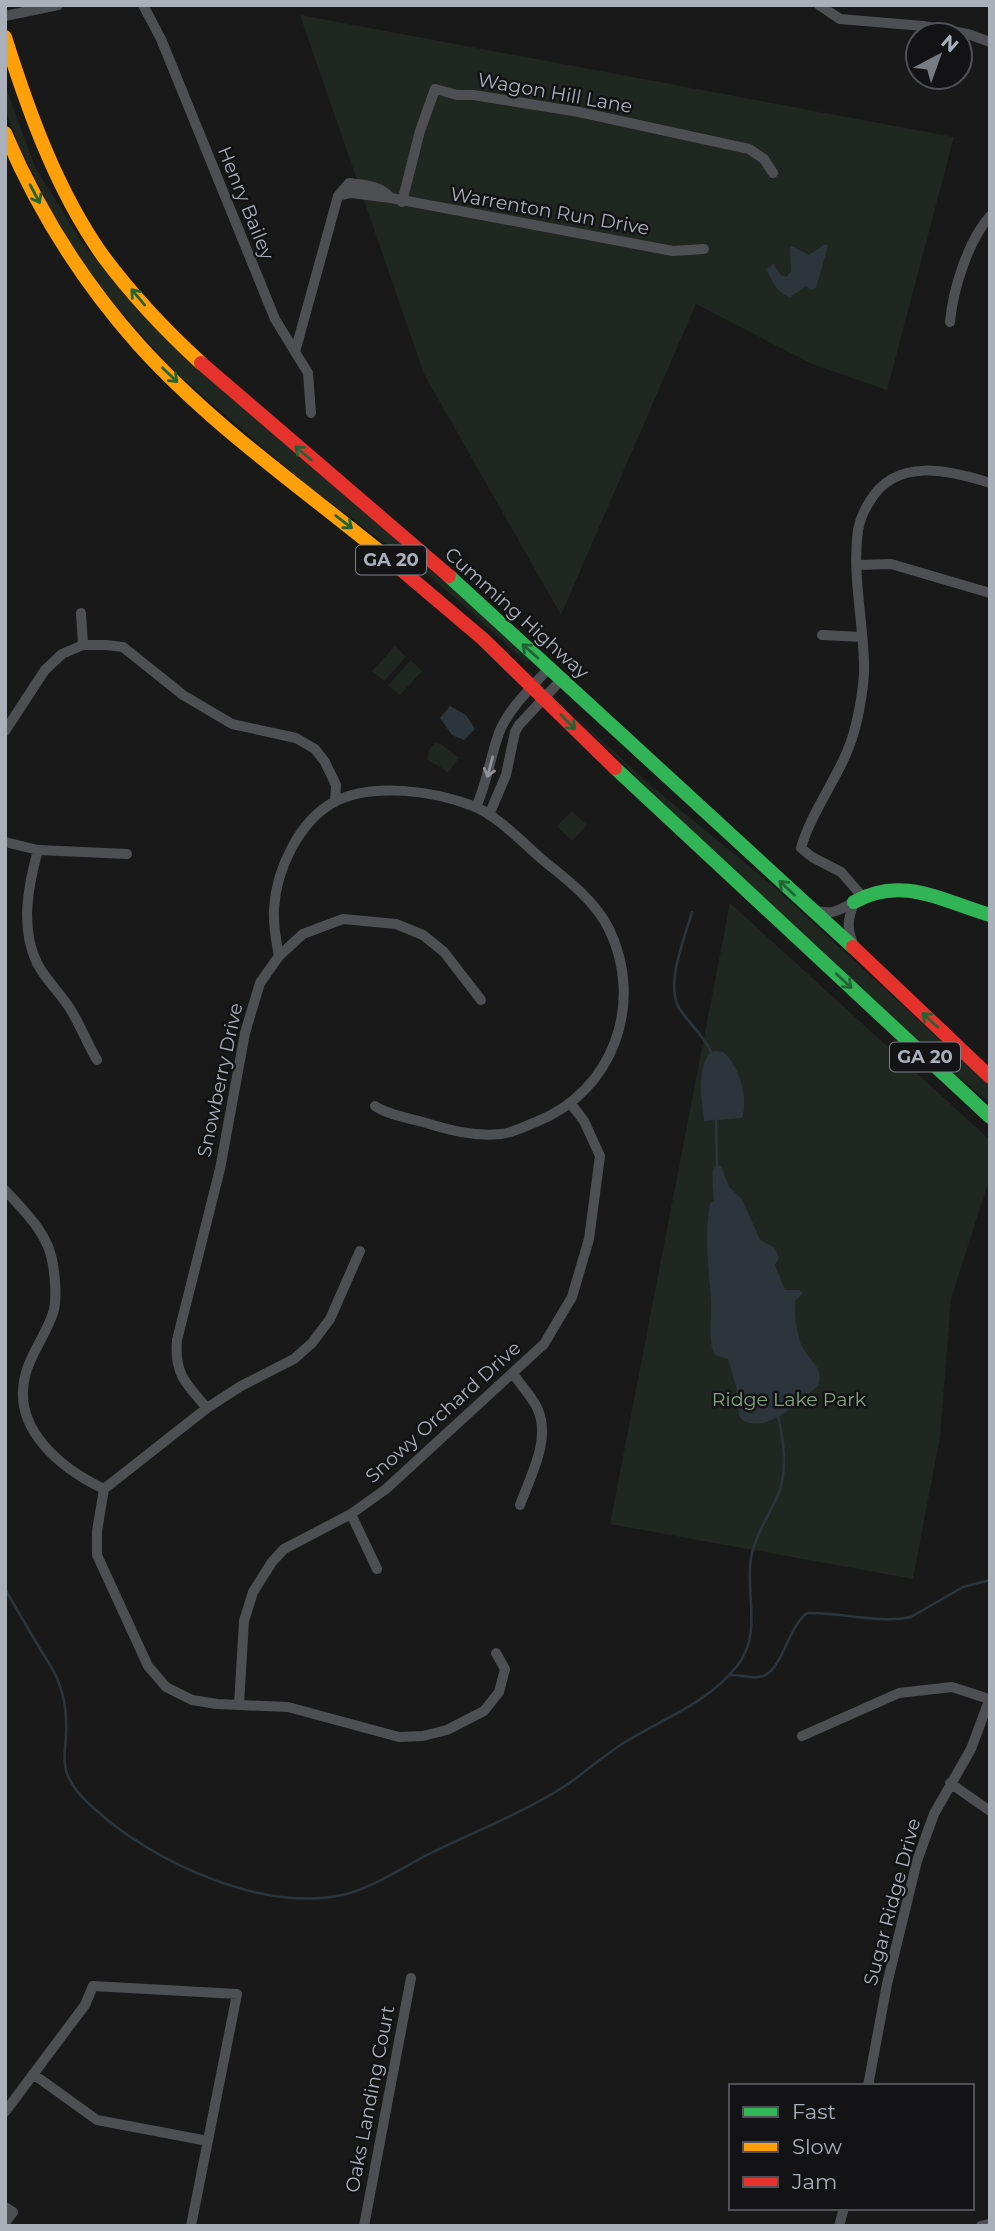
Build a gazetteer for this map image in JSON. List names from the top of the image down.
{
  "streets": {
    "main road": ["GA 20", "Cumming Highway"],
    "street": [
      "Wagon Hill Lane",
      "Henry Bailey",
      "Warrenton Run Drive",
      "Snowberry Drive",
      "Snowy Orchard Drive",
      "Sugar Ridge Drive",
      "Oaks Landing Court"
    ]
  },
  "crossings": [
    ["Wagon Hill Lane", "Warrenton Run Drive"],
    ["Henry Bailey", "Warrenton Run Drive"]
  ],
  "parks": ["Ridge Lake Park"],
  "legend": ["Fast", "Slow", "Jam"],
  "north": "top right"
}
